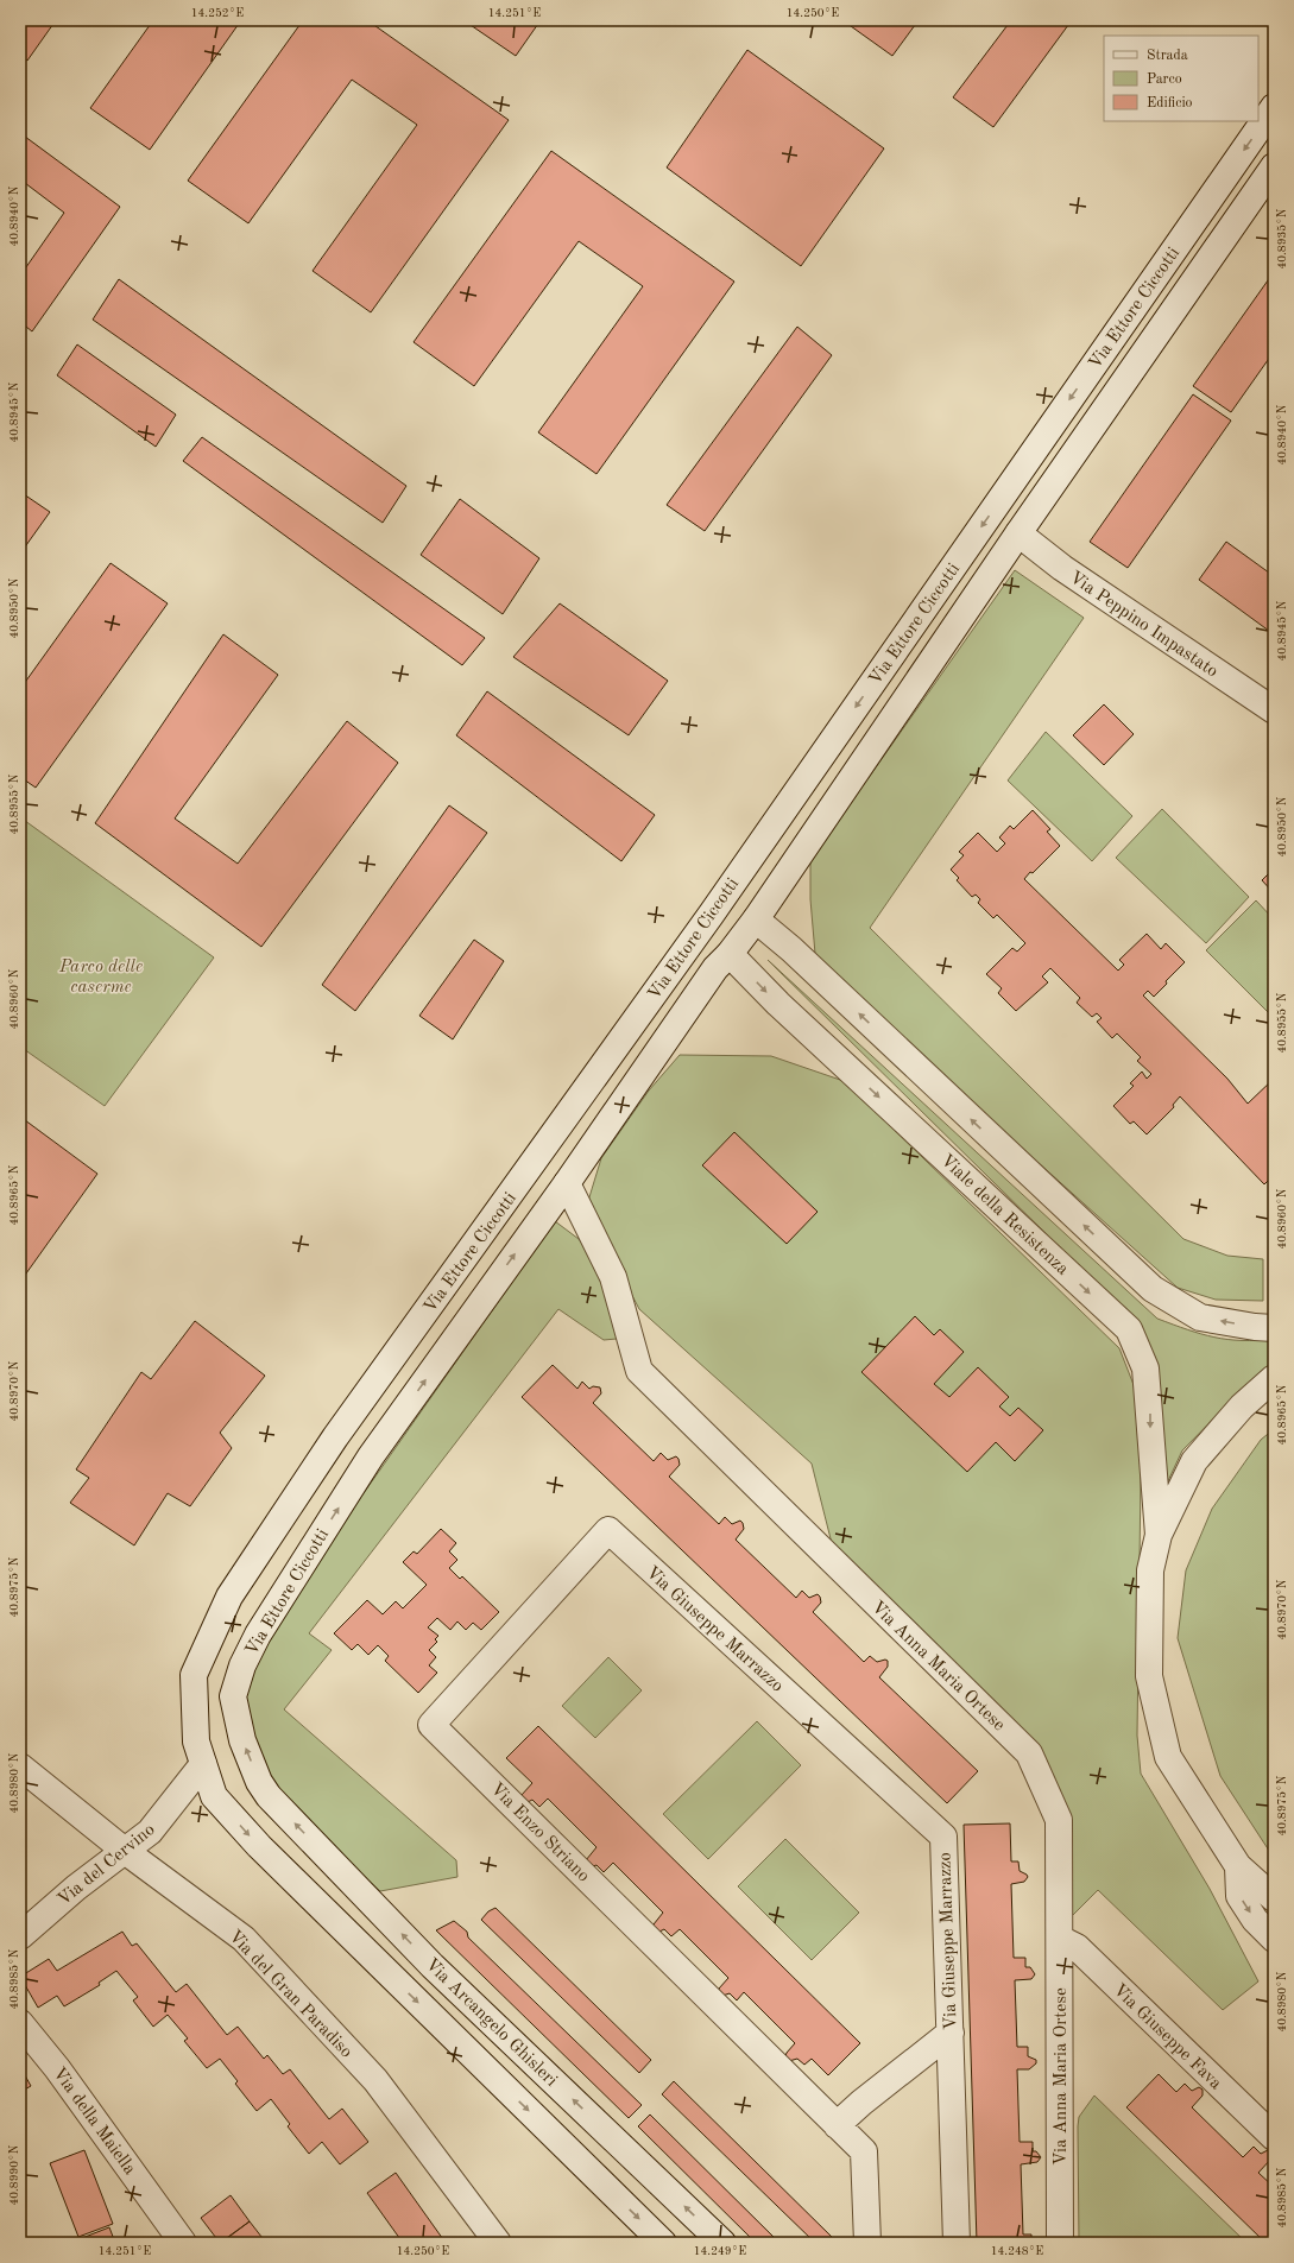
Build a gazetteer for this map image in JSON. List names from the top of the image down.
{
  "streets": {
    "street": [
      "Via Ettore Ciccotti",
      "Via Peppino Impastato",
      "Viale della Resistenza",
      "Via Giuseppe Marrazzo",
      "Via Anna Maria Ortese",
      "Via Enzo Striano",
      "Via del Cervino",
      "Via del Gran Paradiso",
      "Via Arcangelo Ghisleri",
      "Via Giuseppe Fava",
      "Via della Maiella"
    ]
  },
  "crossings": [
    ["Via Ettore Ciccotti", "Via Peppino Impastato"],
    ["Via Ettore Ciccotti", "Viale della Resistenza"],
    ["Via Ettore Ciccotti", "Via Anna Maria Ortese"],
    ["Via Ettore Ciccotti", "Via del Cervino"],
    ["Via Ettore Ciccotti", "Via Arcangelo Ghisleri"],
    ["Via Giuseppe Marrazzo", "Via Enzo Striano"],
    ["Via Anna Maria Ortese", "Via Giuseppe Fava"],
    ["Via del Cervino", "Via del Gran Paradiso"]
  ],
  "parks": ["Parco delle caserme"],
  "legend": ["Strada", "Parco", "Edificio"],
  "coordinates": [
    "14.252°E",
    "14.251°E",
    "14.250°E",
    "40.8940°N",
    "40.8935°N",
    "40.8945°N",
    "40.8950°N",
    "40.8955°N",
    "40.8960°N",
    "40.8965°N",
    "40.8970°N",
    "40.8975°N",
    "40.8980°N",
    "40.8985°N",
    "40.8990°N",
    "14.249°E",
    "14.248°E"
  ]
}
